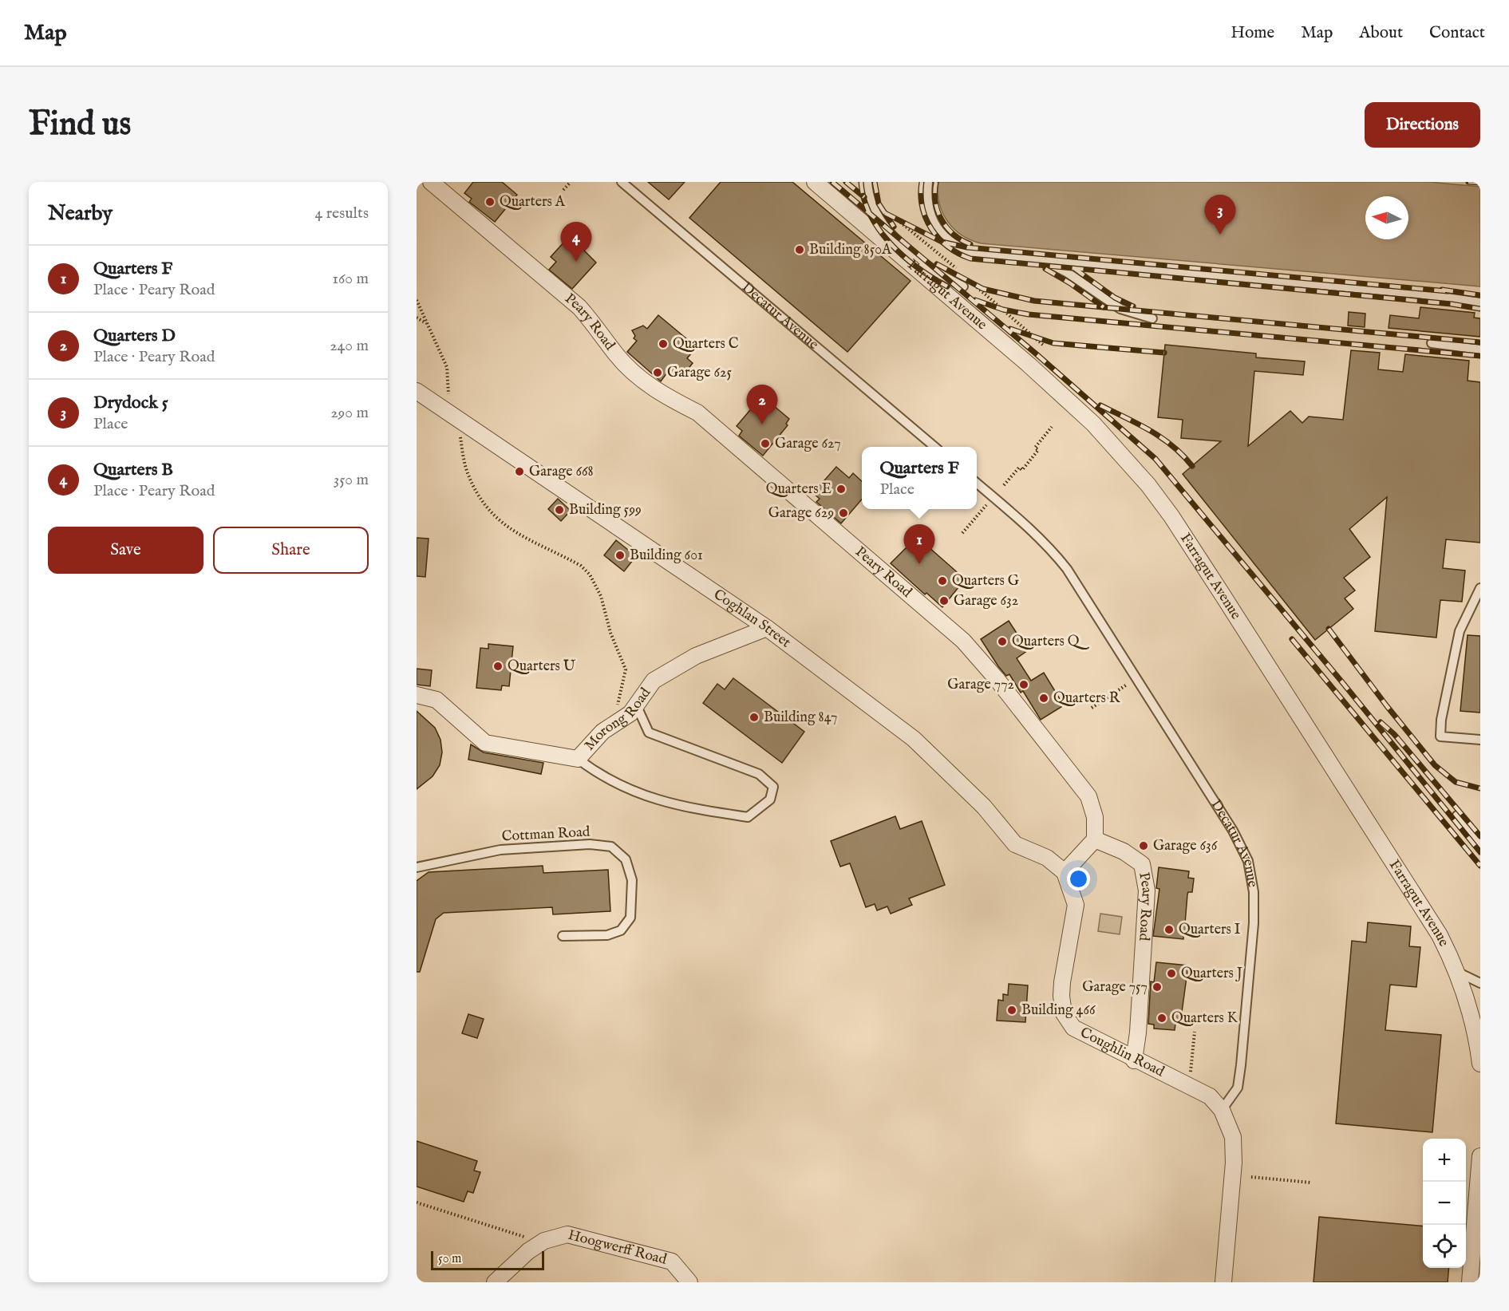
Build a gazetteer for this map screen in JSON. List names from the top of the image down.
{
  "streets": {
    "street": [
      "Farragut Avenue",
      "Peary Road",
      "Coghlan Street",
      "Morong Road",
      "Coughlin Road",
      "Hoogwerff Road"
    ],
    "lane": ["Decatur Avenue", "Cottman Road"]
  },
  "crossings": [
    ["Decatur Avenue", "Coughlin Road"],
    ["Peary Road", "Coughlin Road"],
    ["Coghlan Street", "Morong Road"],
    ["Coghlan Street", "Coughlin Road"]
  ],
  "places": [
    "Quarters A",
    "Building 850A",
    "Quarters C",
    "Garage 625",
    "Garage 627",
    "Garage 668",
    "Quarters E",
    "Building 599",
    "Garage 629",
    "Building 601",
    "Quarters G",
    "Garage 632",
    "Quarters Q",
    "Quarters U",
    "Garage 772",
    "Quarters R",
    "Building 847",
    "Garage 636",
    "Quarters I",
    "Quarters J",
    "Garage 757",
    "Building 466",
    "Quarters K"
  ],
  "scale_bar": "50 m",
  "north": "left",
  "page": {
    "header": "Map",
    "nav": [
      "Home",
      "Map",
      "About",
      "Contact"
    ],
    "buttons": [
      "Directions",
      ["Save", "Share"]
    ],
    "title": "Find us",
    "heading": ["Nearby", "4 results"],
    "pins": [
      "3",
      "4",
      "2",
      "1"
    ],
    "list": [
      {
        "mark": "1",
        "name": "Quarters F",
        "note": "Place · Peary Road",
        "value": "160 m"
      },
      {
        "mark": "2",
        "name": "Quarters D",
        "note": "Place · Peary Road",
        "value": "240 m"
      },
      {
        "mark": "3",
        "name": "Drydock 5",
        "note": "Place",
        "value": "290 m"
      },
      {
        "mark": "4",
        "name": "Quarters B",
        "note": "Place · Peary Road",
        "value": "350 m"
      }
    ],
    "popup": ["Quarters F", "Place"],
    "map_buttons": ["+", "−"],
    "scale": "50 m"
  }
}
